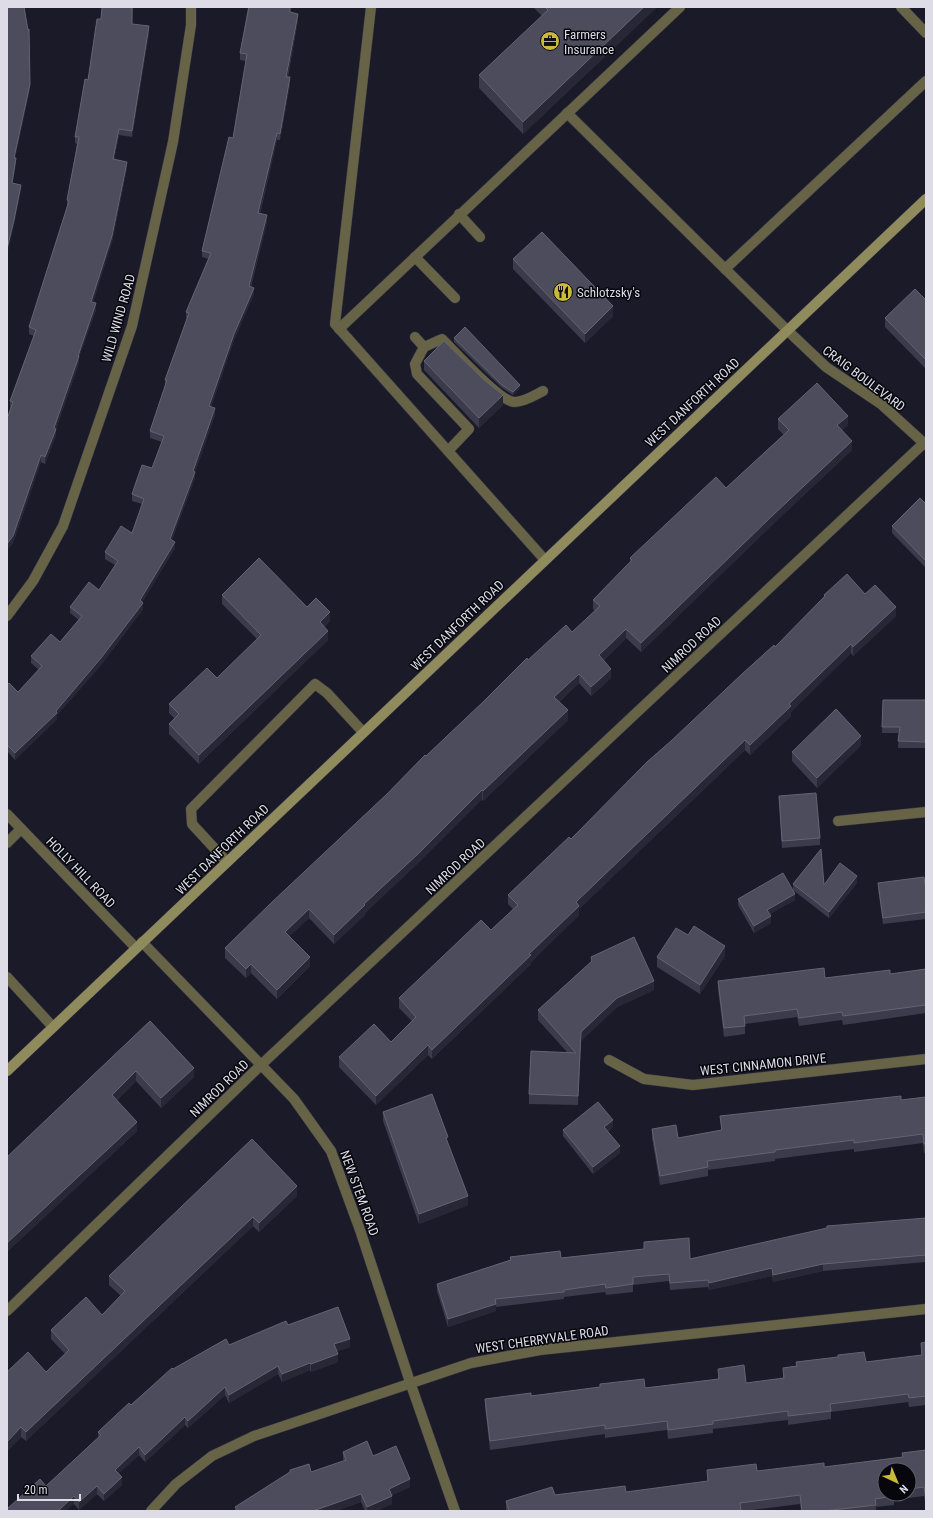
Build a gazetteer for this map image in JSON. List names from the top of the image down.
{
  "streets": {
    "main road": ["WEST DANFORTH ROAD"],
    "street": [
      "WILD WIND ROAD",
      "CRAIG BOULEVARD",
      "NIMROD ROAD",
      "HOLLY HILL ROAD",
      "WEST CINNAMON DRIVE",
      "NEW STEM ROAD",
      "WEST CHERRYVALE ROAD"
    ]
  },
  "crossings": [
    ["CRAIG BOULEVARD", "WEST DANFORTH ROAD"],
    ["CRAIG BOULEVARD", "NIMROD ROAD"],
    ["WEST DANFORTH ROAD", "HOLLY HILL ROAD"],
    ["WEST DANFORTH ROAD", "NEW STEM ROAD"],
    ["NIMROD ROAD", "NEW STEM ROAD"],
    ["HOLLY HILL ROAD", "NEW STEM ROAD"],
    ["NEW STEM ROAD", "WEST CHERRYVALE ROAD"]
  ],
  "places": {
    "office": ["Farmers Insurance"],
    "restaurant": ["Schlotzsky's"]
  },
  "scale_bar": "20 m",
  "north": "bottom right"
}
